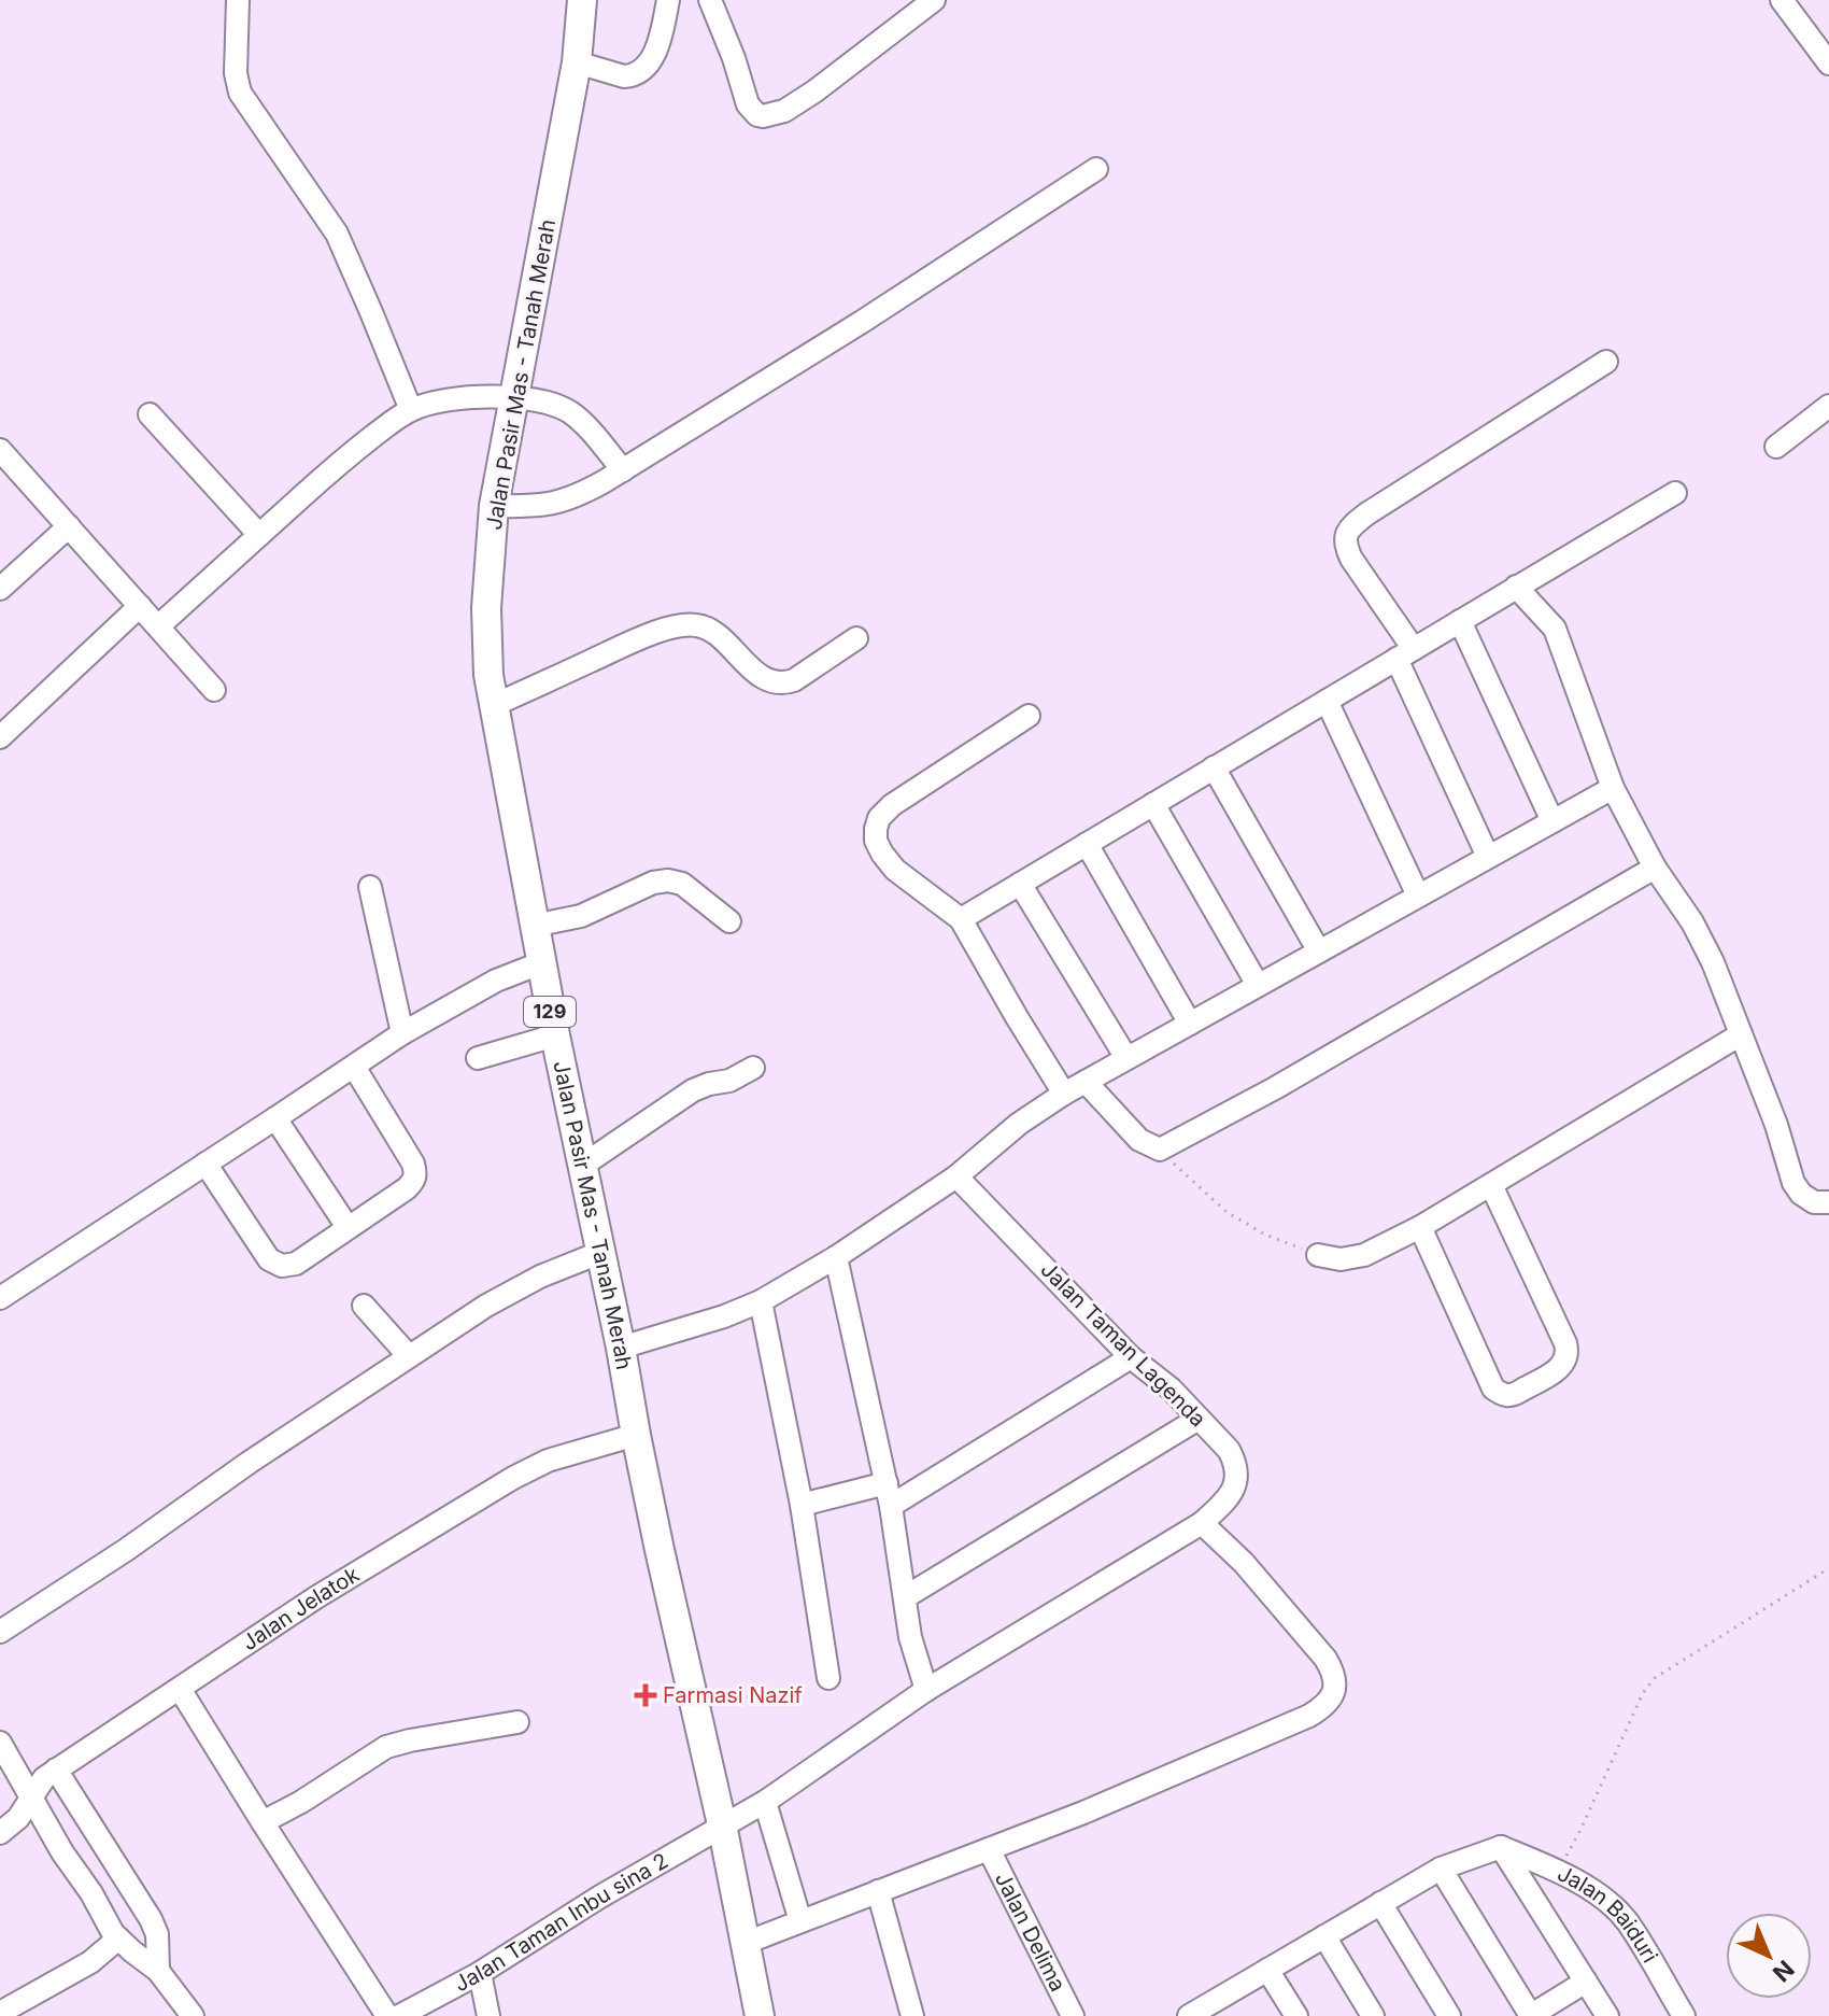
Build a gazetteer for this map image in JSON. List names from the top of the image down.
{
  "streets": {
    "main road": ["Jalan Pasir Mas - Tanah Merah", "129"],
    "street": [
      "Jalan Taman Lagenda",
      "Jalan Jelatok",
      "Jalan Baiduri",
      "Jalan Taman Inbu sina 2",
      "Jalan Delima"
    ]
  },
  "crossings": [
    ["Jalan Pasir Mas - Tanah Merah", "Jalan Jelatok"],
    ["Jalan Pasir Mas - Tanah Merah", "Jalan Taman Inbu sina 2"],
    ["Jalan Taman Lagenda", "Jalan Taman Inbu sina 2"]
  ],
  "places": {
    "health": ["Farmasi Nazif"]
  },
  "north": "bottom right"
}
